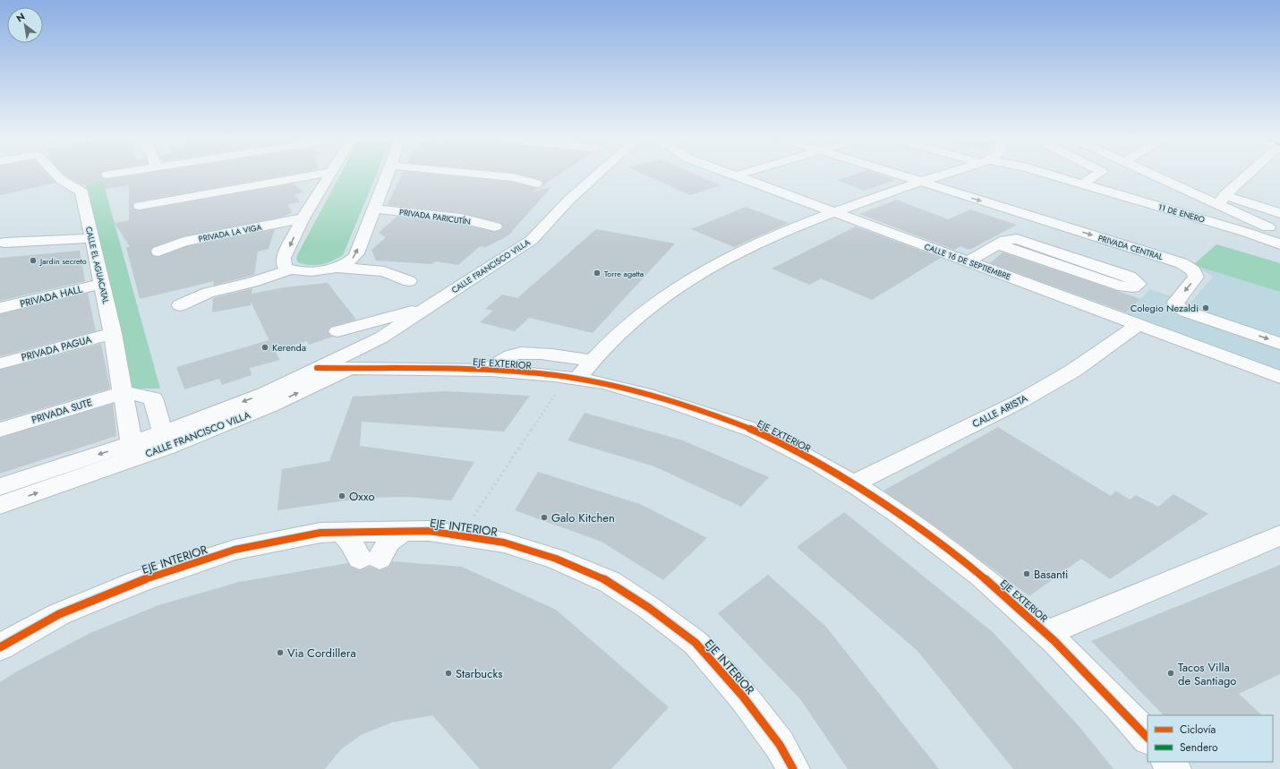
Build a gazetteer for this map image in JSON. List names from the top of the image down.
{
  "streets": {
    "street": [
      "11 DE ENERO",
      "PRIVADA PARICUTÍN",
      "PRIVADA LA VIGA",
      "PRIVADA CENTRAL",
      "CALLE 16 DE SEPTIEMBRE",
      "CALLE EL AGUACATAL",
      "CALLE FRANCISCO VILLA",
      "PRIVADA HALL",
      "PRIVADA PAGUA",
      "EJE EXTERIOR",
      "PRIVADA SUTE",
      "CALLE ARISTA",
      "EJE INTERIOR"
    ]
  },
  "crossings": [
    ["CALLE 16 DE SEPTIEMBRE", "CALLE ARISTA"],
    ["CALLE EL AGUACATAL", "CALLE FRANCISCO VILLA"],
    ["CALLE EL AGUACATAL", "PRIVADA HALL"],
    ["CALLE EL AGUACATAL", "PRIVADA PAGUA"],
    ["CALLE EL AGUACATAL", "PRIVADA SUTE"],
    ["CALLE FRANCISCO VILLA", "EJE EXTERIOR"],
    ["EJE EXTERIOR", "CALLE ARISTA"]
  ],
  "places": [
    "Jardin secreto",
    "Torre agatta",
    "Colegio Nezaldi",
    "Kerenda",
    "Oxxo",
    "Galo Kitchen",
    "Basanti",
    "Via Cordillera",
    "Starbucks",
    "Tacos Villa de Santiago"
  ],
  "legend": ["Ciclovía", "Sendero"],
  "north": "top left"
}
